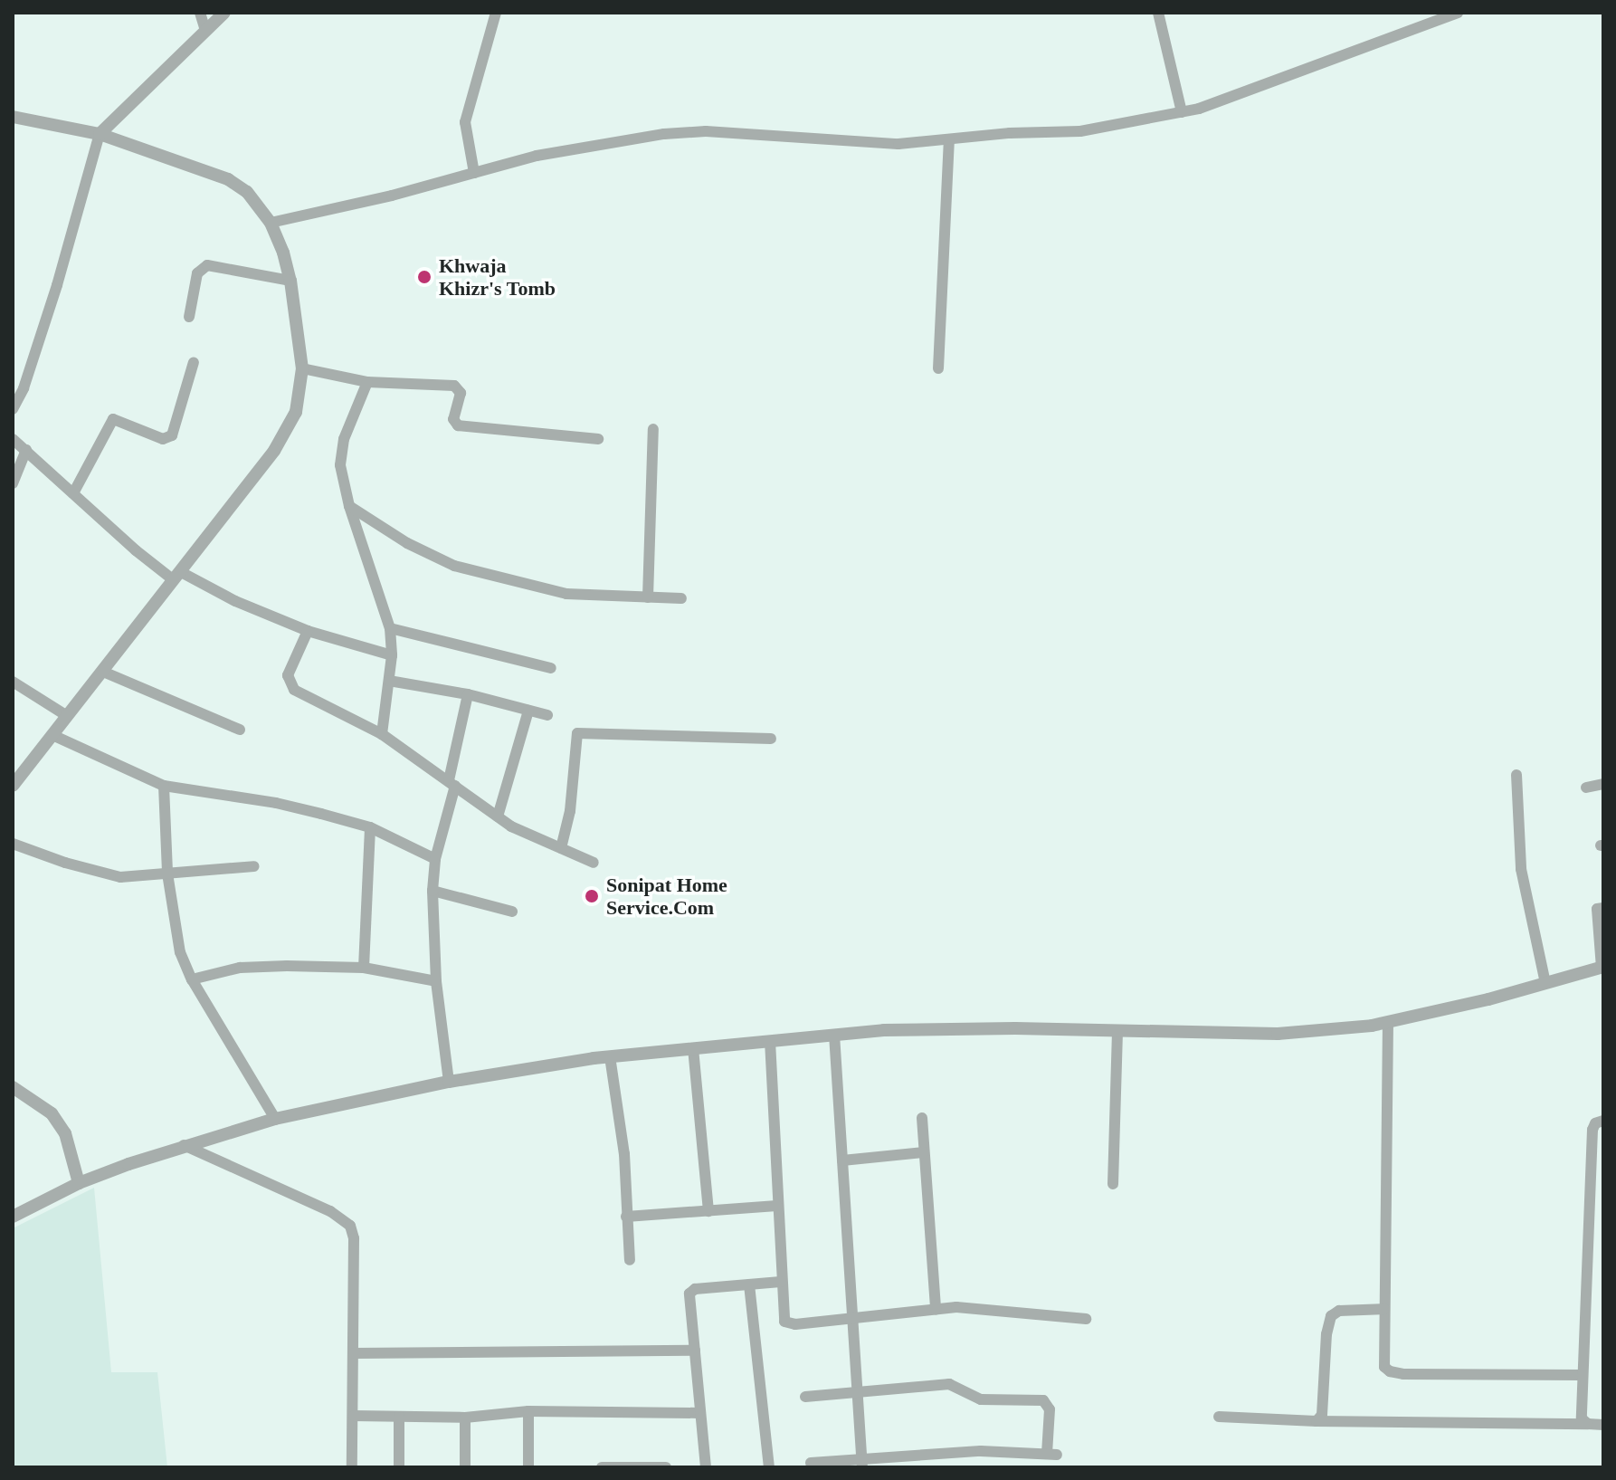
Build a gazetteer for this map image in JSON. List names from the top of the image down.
{
  "places": ["Khwaja Khizr's Tomb", "Sonipat Home Service.Com"]
}
